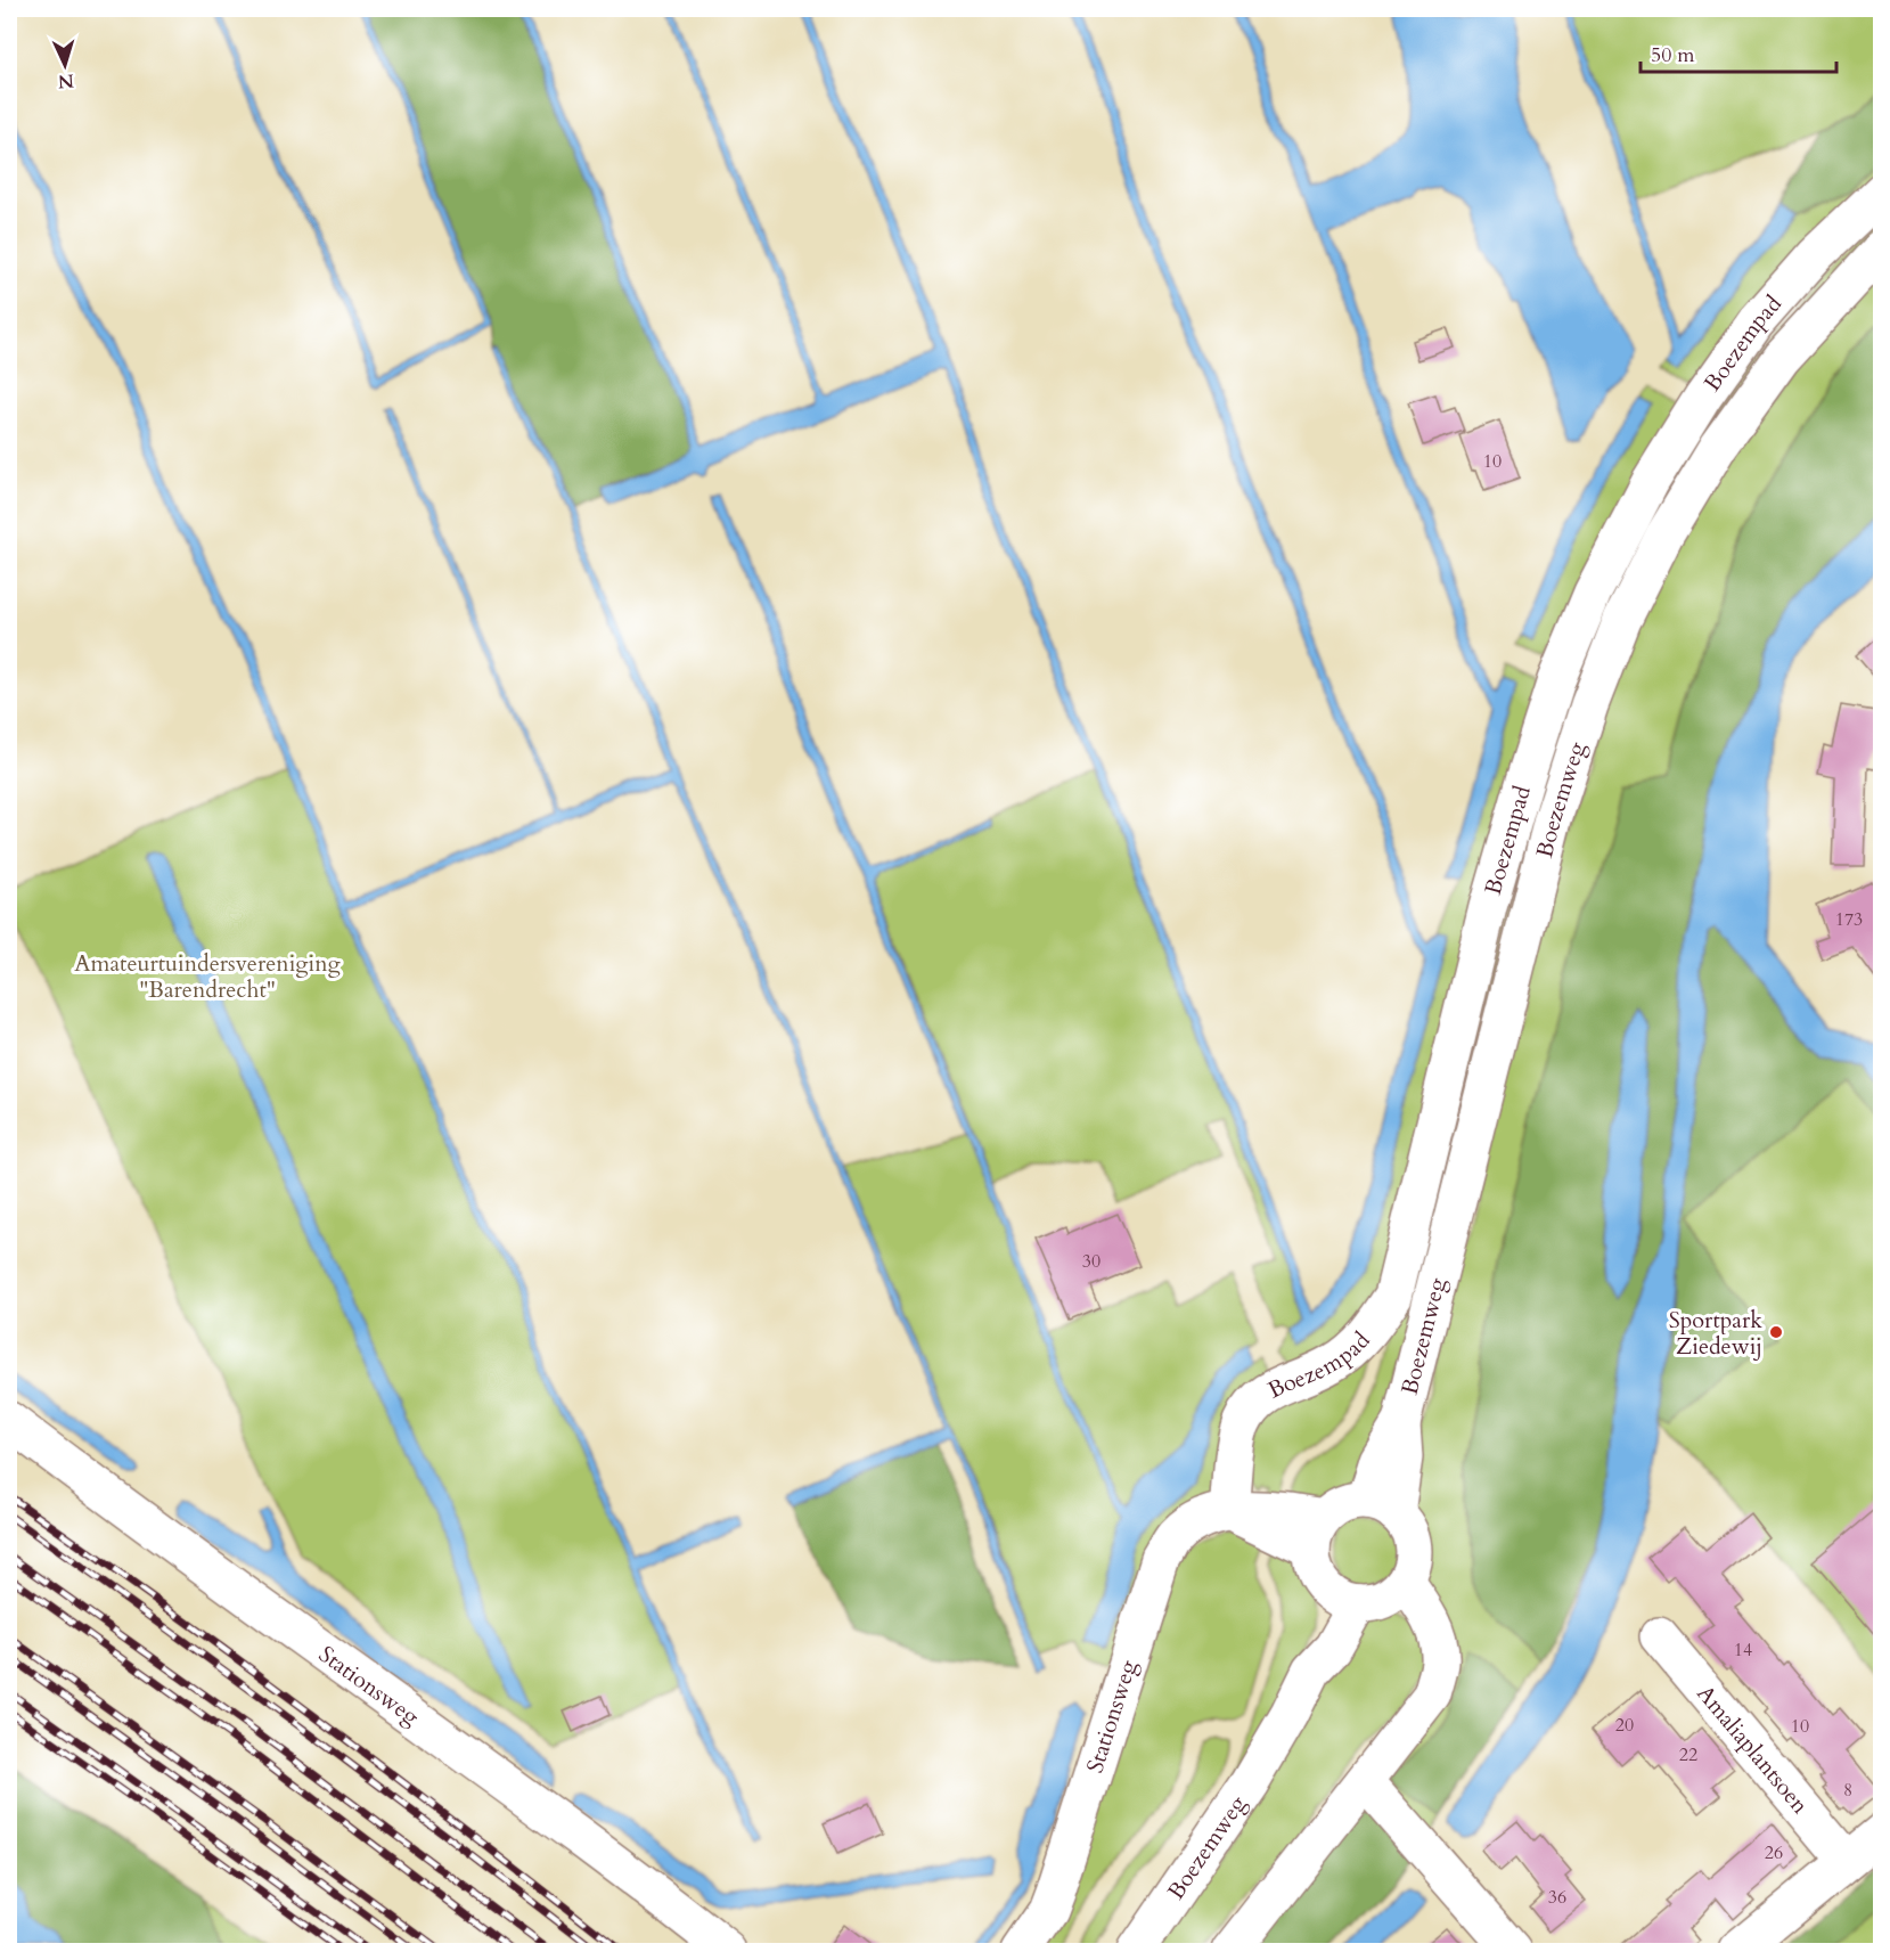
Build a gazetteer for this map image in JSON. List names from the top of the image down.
{
  "streets": {
    "street": [
      "Boezempad",
      "Boezemweg",
      "Stationsweg",
      "Amaliaplantsoen"
    ]
  },
  "crossings": [
    ["Boezempad", "Stationsweg"],
    ["Boezemweg", "Stationsweg"]
  ],
  "parks": ["Amateurtuindersvereniging \"Barendrecht\""],
  "places": ["Sportpark Ziedewij"],
  "house_numbers": [
    "10",
    "173",
    "30",
    "14",
    "20",
    "10",
    "22",
    "8",
    "26",
    "36"
  ],
  "scale_bar": "50 m",
  "north": "bottom"
}
